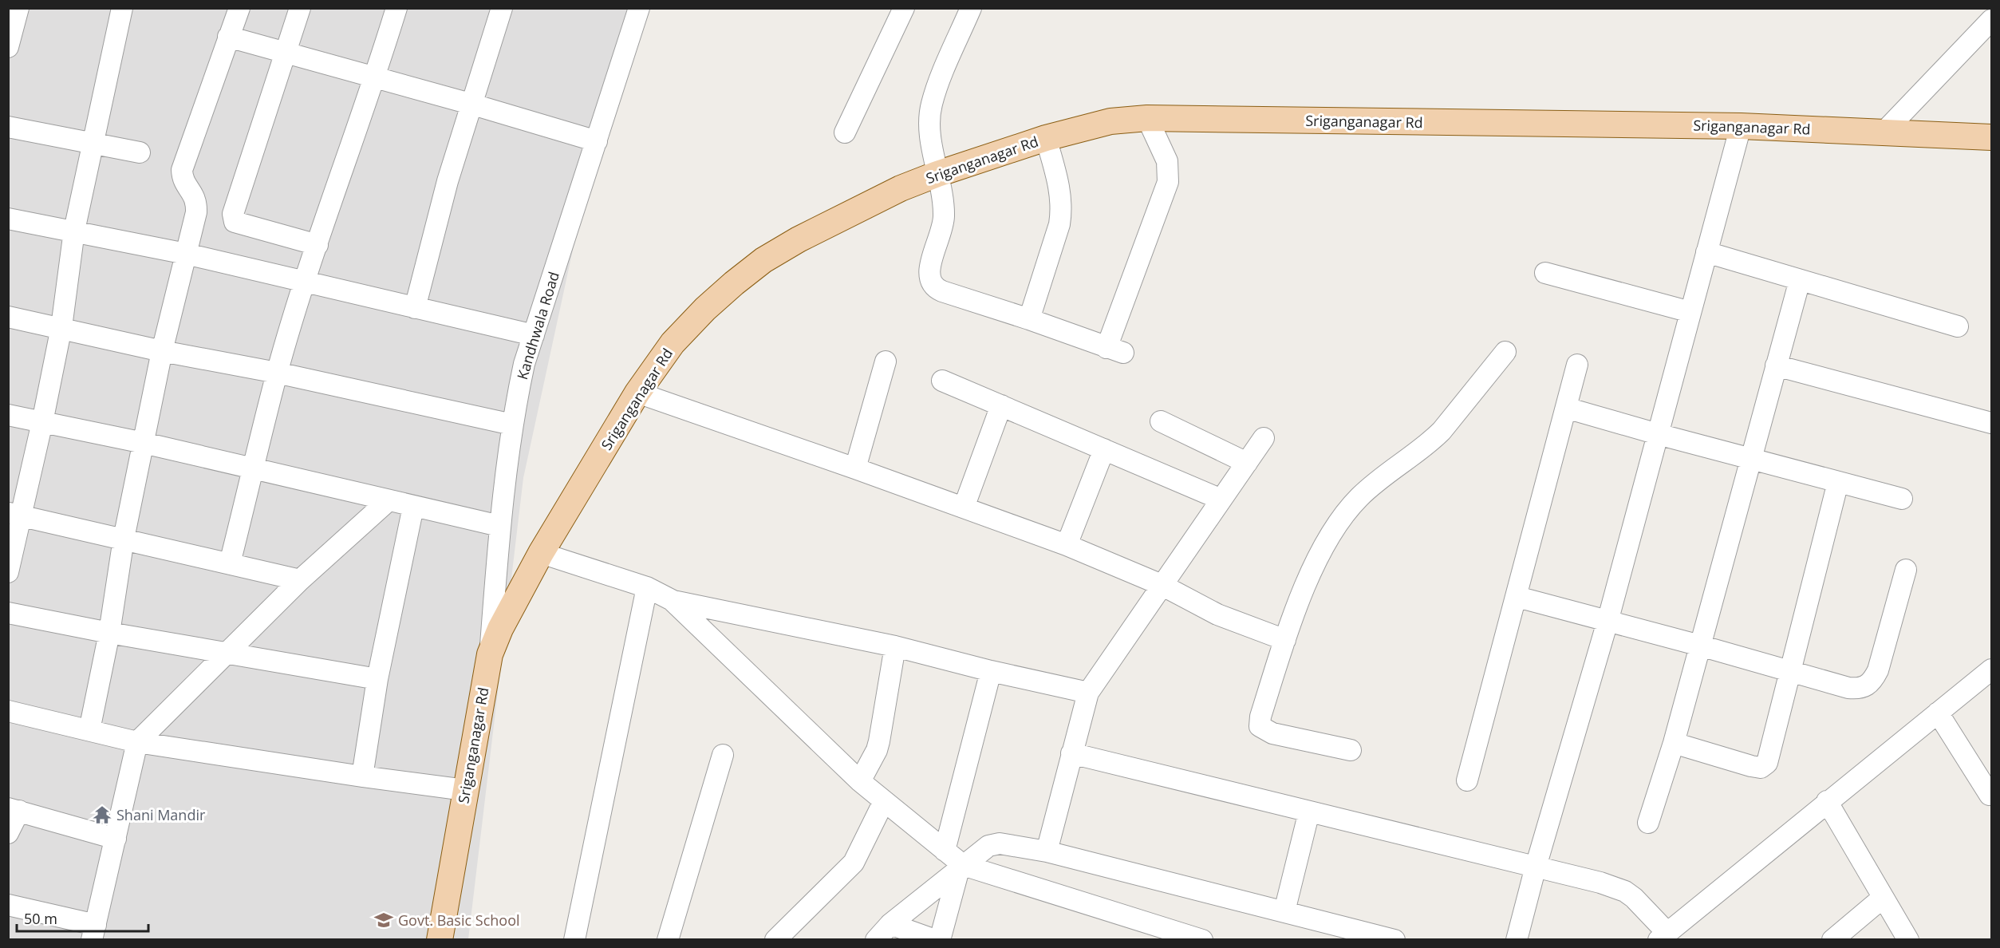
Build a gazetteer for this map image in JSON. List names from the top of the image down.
{
  "streets": {
    "main road": ["Sriganganagar Rd"],
    "street": ["Kandhwala Road"]
  },
  "crossings": [
    ["Sriganganagar Rd", "Kandhwala Road"]
  ],
  "places": {
    "temple": ["Shani Mandir"],
    "school or university": ["Govt. Basic School"]
  },
  "scale_bar": "50 m"
}
